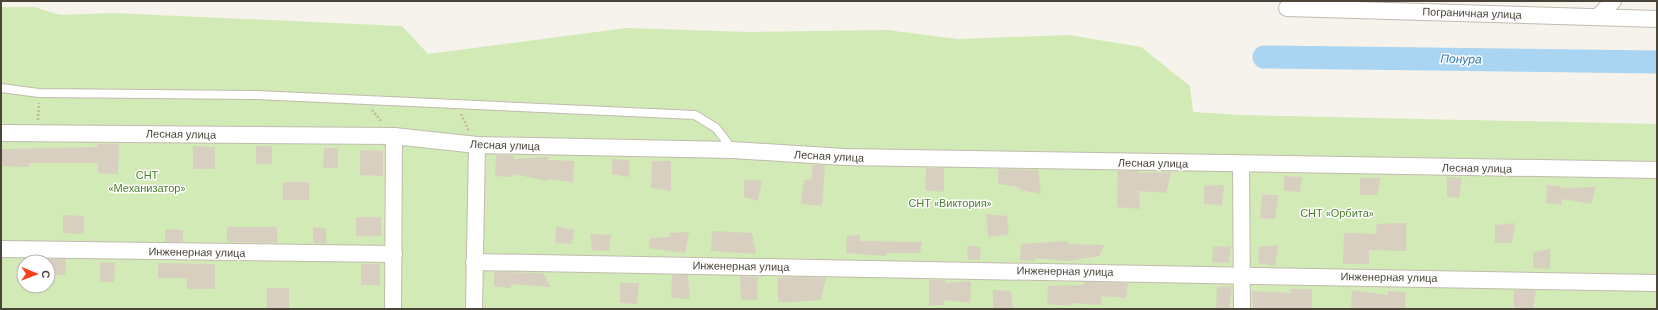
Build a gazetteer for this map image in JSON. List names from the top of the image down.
{
  "streets": {
    "street": ["Пограничная улица", "Лесная улица", "Инженерная улица"]
  },
  "water": ["Понура"],
  "parks": ["СНТ «Механизатор»", "СНТ «Виктория»", "СНТ «Орбита»"],
  "north": "right"
}
